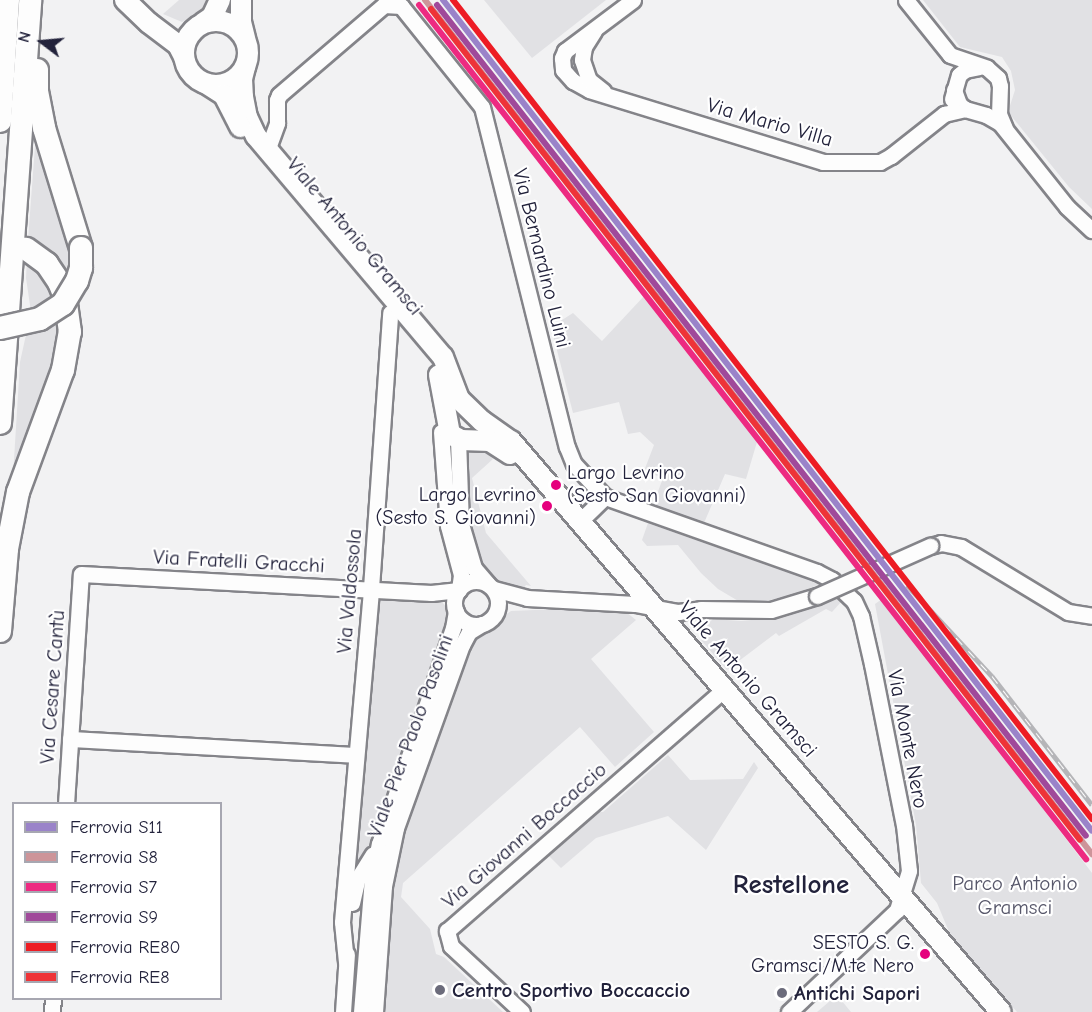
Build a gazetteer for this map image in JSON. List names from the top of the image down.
{
  "streets": {
    "main road": ["Viale Antonio Gramsci"],
    "street": [
      "Via Mario Villa",
      "Via Bernardino Luini",
      "Via Fratelli Gracchi",
      "Via Valdossola",
      "Via Cesare Cantù",
      "Viale Pier Paolo Pasolini",
      "Via Monte Nero",
      "Via Giovanni Boccaccio"
    ]
  },
  "crossings": [
    ["Viale Antonio Gramsci", "Via Bernardino Luini"],
    ["Viale Antonio Gramsci", "Via Valdossola"],
    ["Viale Antonio Gramsci", "Via Monte Nero"],
    ["Viale Antonio Gramsci", "Via Giovanni Boccaccio"],
    ["Via Bernardino Luini", "Via Monte Nero"],
    ["Via Fratelli Gracchi", "Via Valdossola"],
    ["Via Fratelli Gracchi", "Via Cesare Cantù"],
    ["Via Fratelli Gracchi", "Viale Pier Paolo Pasolini"],
    ["Via Valdossola", "Viale Pier Paolo Pasolini"]
  ],
  "districts": ["Restellone"],
  "parks": ["Parco Antonio Gramsci"],
  "places": [
    "Largo Levrino (Sesto San Giovanni)",
    "Largo Levrino (Sesto S. Giovanni)",
    "SESTO S. G. Gramsci/M.te Nero",
    "Centro Sportivo Boccaccio",
    "Antichi Sapori"
  ],
  "lines": [
    "rail line S11",
    "rail line S8",
    "rail line RE80",
    "rail line S7",
    "rail line S9",
    "rail line RE8"
  ],
  "legend": [
    "Ferrovia S11",
    "Ferrovia S8",
    "Ferrovia S7",
    "Ferrovia S9",
    "Ferrovia RE80",
    "Ferrovia RE8"
  ],
  "north": "left"
}
